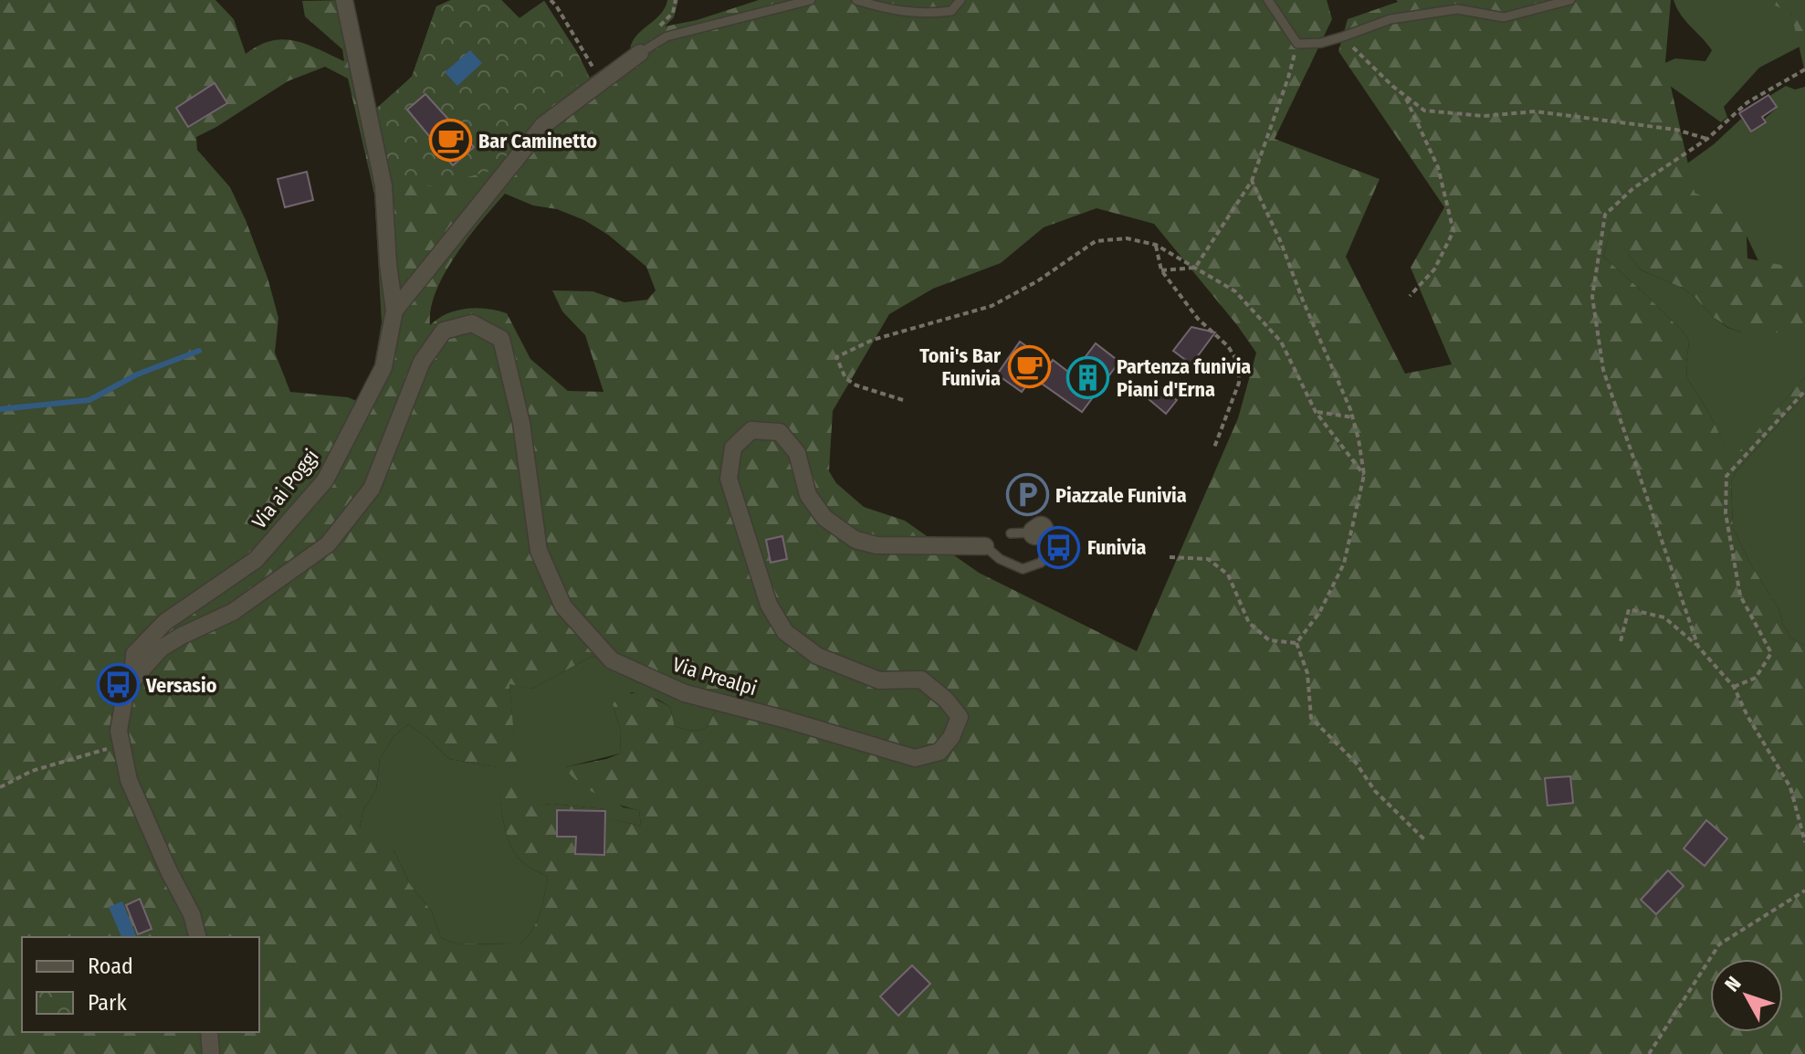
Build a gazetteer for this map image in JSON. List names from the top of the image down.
{
  "streets": {
    "street": ["Via ai Poggi", "Via Prealpi"]
  },
  "crossings": [
    ["Via ai Poggi", "Via Prealpi"]
  ],
  "places": {
    "cafe": ["Bar Caminetto", "Toni's Bar Funivia"],
    "building": ["Partenza funivia Piani d'Erna"],
    "parking": ["Piazzale Funivia"],
    "bus stop": ["Funivia", "Versasio"]
  },
  "legend": ["Road", "Park"],
  "north": "top left"
}
